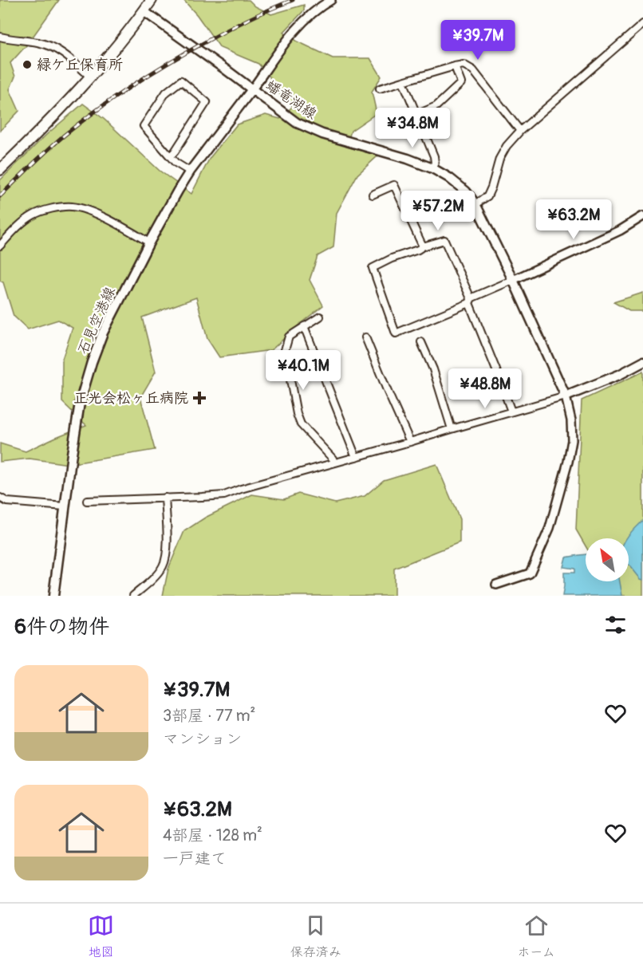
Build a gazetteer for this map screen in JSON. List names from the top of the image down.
{
  "streets": {
    "main road": ["蟠竜湖線", "石見空港線"]
  },
  "crossings": [
    ["蟠竜湖線", "石見空港線"]
  ],
  "places": {
    "other": ["緑ケ丘保育所"],
    "health": ["正光会松ヶ丘病院"]
  },
  "north": "top left",
  "page": {
    "price": [
      "¥39.7M",
      "¥34.8M",
      "¥57.2M",
      "¥63.2M",
      "¥40.1M",
      "¥48.8M"
    ],
    "heading": "6件の物件",
    "list": [
      {
        "name": "¥39.7M",
        "note": "3部屋 · 77 m² · マンション"
      },
      {
        "name": "¥63.2M",
        "note": "4部屋 · 128 m² · 一戸建て"
      }
    ],
    "tabs": ["地図", "保存済み", "ホーム"]
  }
}
